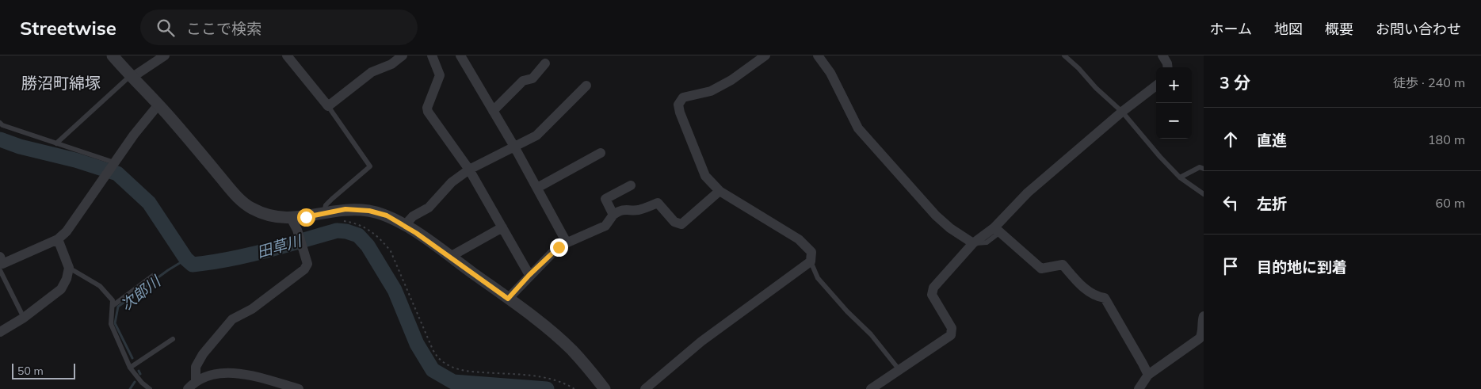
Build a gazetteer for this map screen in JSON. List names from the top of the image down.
{
  "districts": ["勝沼町綿塚"],
  "water": ["田草川", "次郎川"],
  "scale_bar": "50 m",
  "page": {
    "header": "Streetwise",
    "search": "ここで検索",
    "nav": [
      "ホーム",
      "地図",
      "概要",
      "お問い合わせ"
    ],
    "heading": ["3 分", "徒歩 · 240 m"],
    "map_buttons": ["+", "−"],
    "list": [
      ["直進", "180 m"],
      ["左折", "60 m"],
      "目的地に到着"
    ],
    "scale": "50 m"
  }
}
